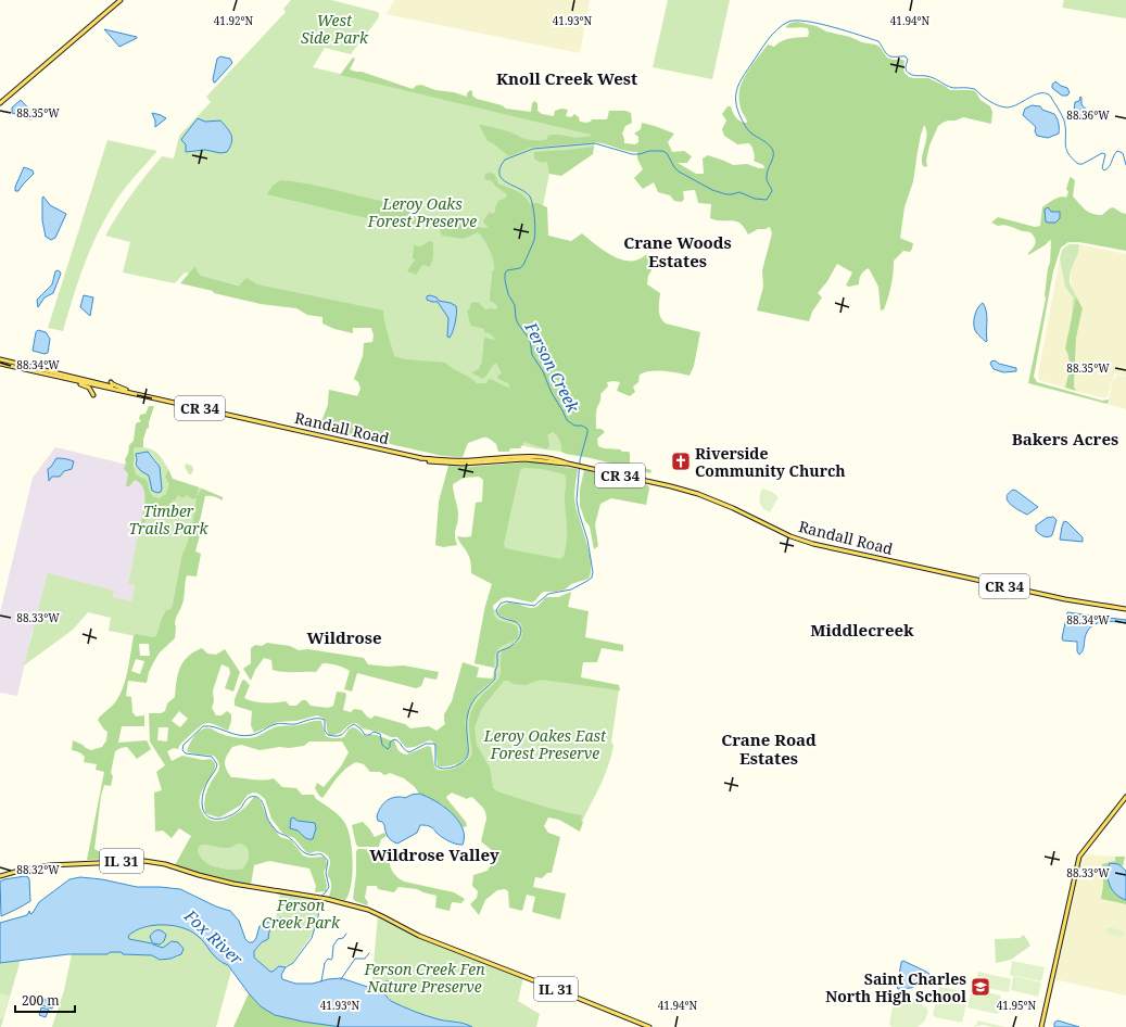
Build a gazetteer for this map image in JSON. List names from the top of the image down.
{
  "streets": {
    "main road": ["CR 34", "Randall Road", "IL 31"]
  },
  "crossings": [
    ["CR 34", "Randall Road"]
  ],
  "districts": [
    "Knoll Creek West",
    "Crane Woods Estates",
    "Bakers Acres",
    "Middlecreek",
    "Wildrose",
    "Crane Road Estates",
    "Wildrose Valley"
  ],
  "water": ["Ferson Creek", "Fox River"],
  "parks": [
    "West Side Park",
    "Leroy Oaks Forest Preserve",
    "Timber Trails Park",
    "Leroy Oakes East Forest Preserve",
    "Ferson Creek Park",
    "Ferson Creek Fen Nature Preserve"
  ],
  "places": {
    "church": ["Riverside Community Church"],
    "school or university": ["Saint Charles North High School"]
  },
  "scale_bar": "200 m",
  "coordinates": [
    "41.92°N",
    "41.93°N",
    "41.94°N",
    "88.35°W",
    "88.36°W",
    "88.34°W",
    "88.33°W",
    "88.32°W",
    "41.95°N"
  ]
}
